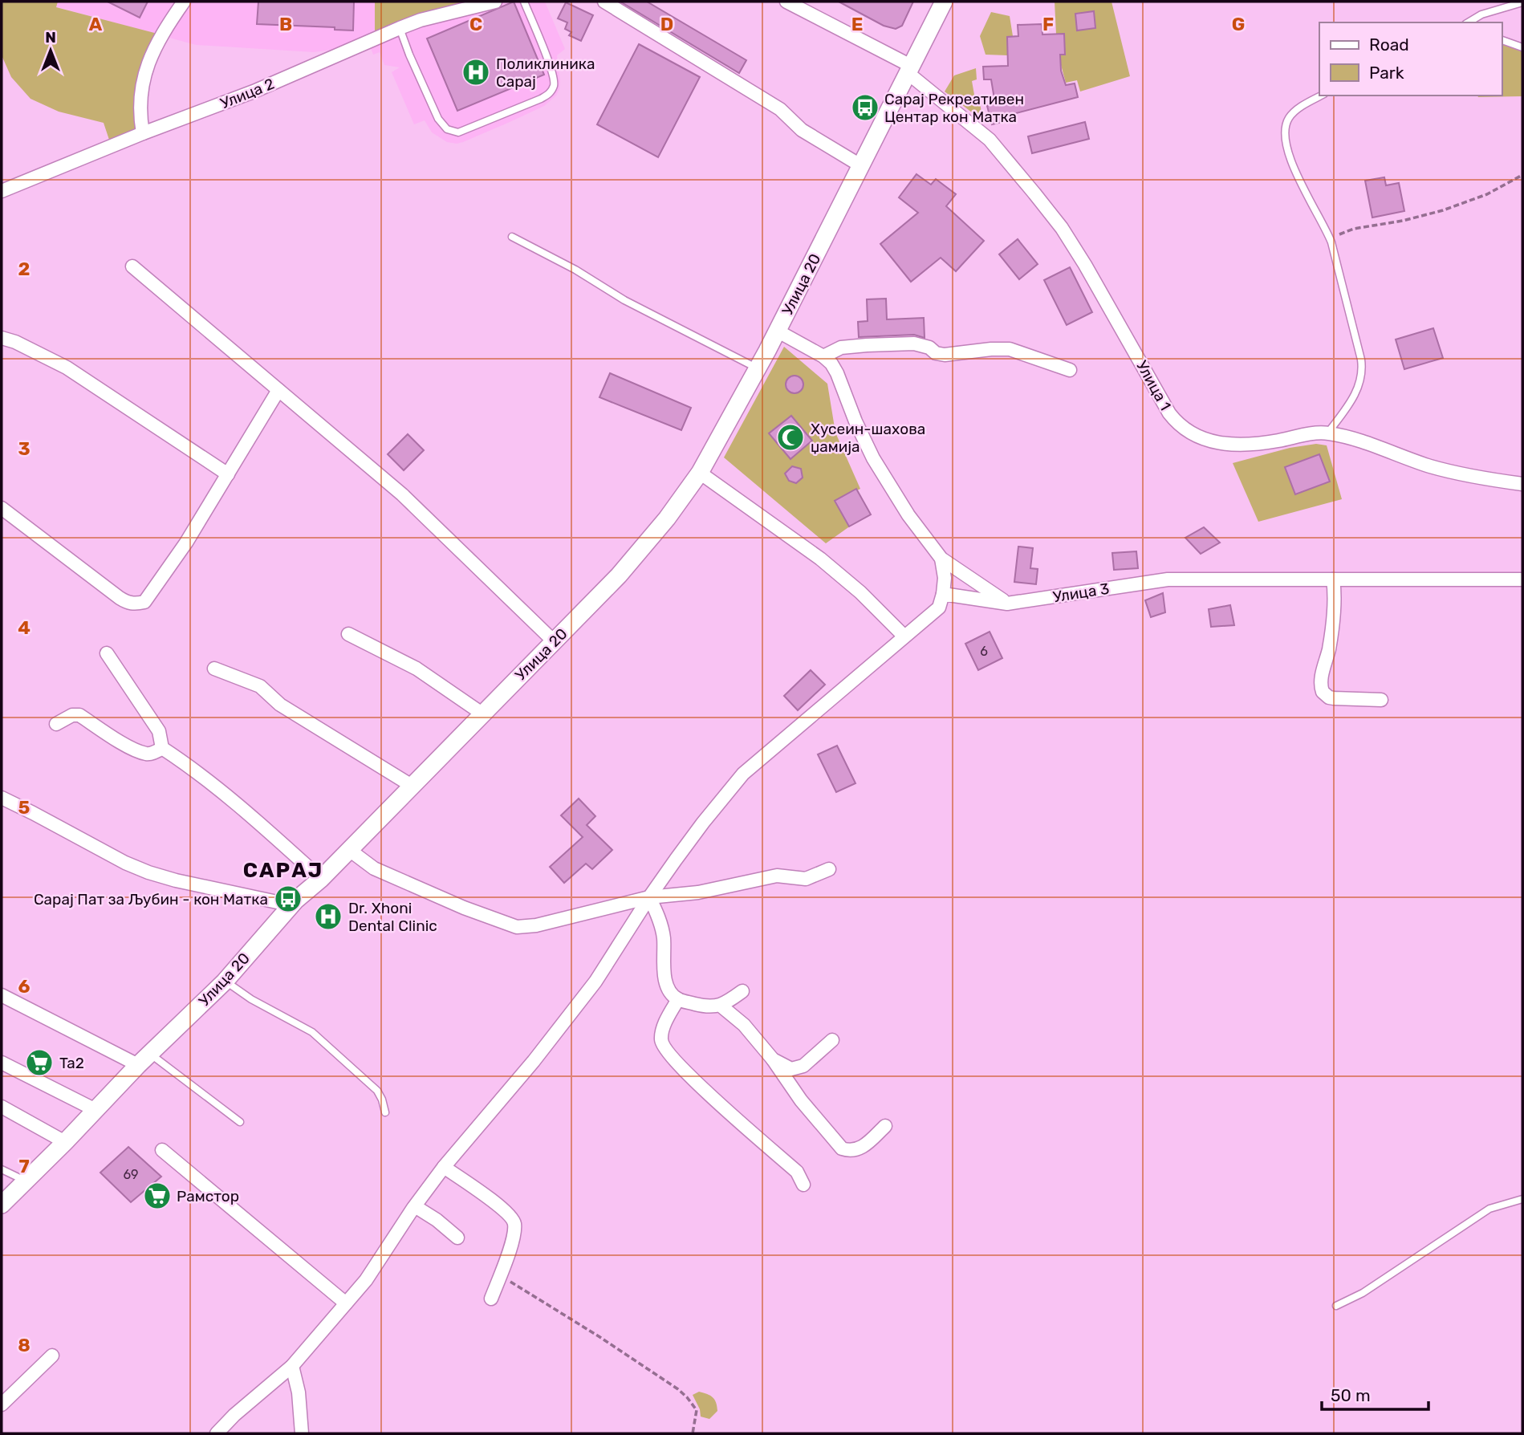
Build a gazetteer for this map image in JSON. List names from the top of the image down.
{
  "streets": {
    "street": [
      "Улица 2",
      "Улица 20",
      "Улица 1",
      "Улица 3"
    ]
  },
  "crossings": [
    ["Улица 20", "Улица 1"]
  ],
  "districts": ["САРАЈ"],
  "places": {
    "hospital": ["Поликлиника Сарај", "Dr. Xhoni Dental Clinic"],
    "bus stop": ["Сарај Рекреативен Центар кон Матка", "Сарај Пат за Љубин - кон Матка"],
    "mosque": ["Хусеин-шахова џамија"],
    "supermarket": ["Ta2", "Рамстор"]
  },
  "house_numbers": ["6", "69"],
  "legend": ["Road", "Park"],
  "scale_bar": "50 m",
  "north": "top",
  "grid": {
    "columns": [
      "A",
      "B",
      "C",
      "D",
      "E",
      "F",
      "G"
    ],
    "rows": [
      "2",
      "3",
      "4",
      "5",
      "6",
      "7",
      "8"
    ]
  }
}
